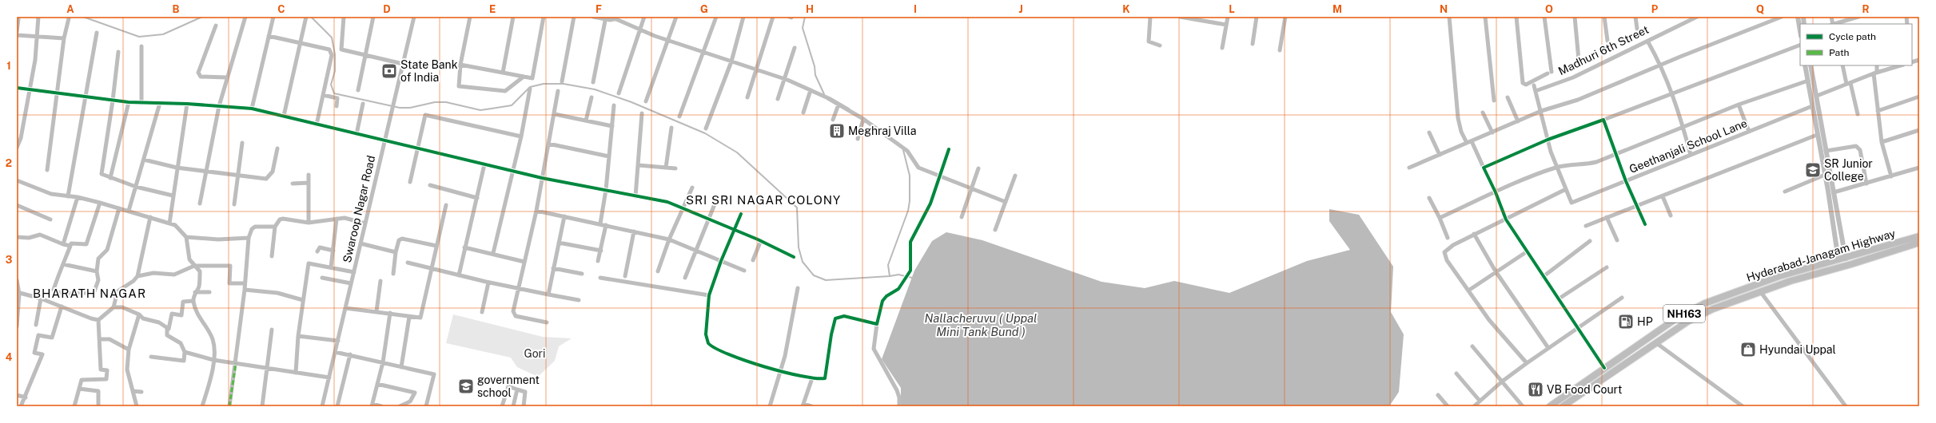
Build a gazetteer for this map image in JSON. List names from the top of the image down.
{
  "streets": {
    "highway": ["Hyderabad-Janagam Highway", "NH163"],
    "street": ["Madhuri 6th Street", "Geethanjali School Lane", "Swaroop Nagar Road"]
  },
  "districts": ["SRI SRI NAGAR COLONY", "BHARATH NAGAR"],
  "water": ["Nallacheruvu ( Uppal Mini Tank Bund )"],
  "parks": ["Gori"],
  "places": {
    "bank": ["State Bank of India"],
    "building": ["Meghraj Villa"],
    "school or university": ["SR Junior College", "government school"],
    "fuel station": ["HP"],
    "shop": ["Hyundai Uppal"],
    "restaurant": ["VB Food Court"]
  },
  "legend": ["Cycle path", "Path"],
  "grid": {
    "columns": [
      "A",
      "B",
      "C",
      "D",
      "E",
      "F",
      "G",
      "H",
      "I",
      "J",
      "K",
      "L",
      "M",
      "N",
      "O",
      "P",
      "Q",
      "R"
    ],
    "rows": [
      "1",
      "2",
      "3",
      "4"
    ]
  }
}
